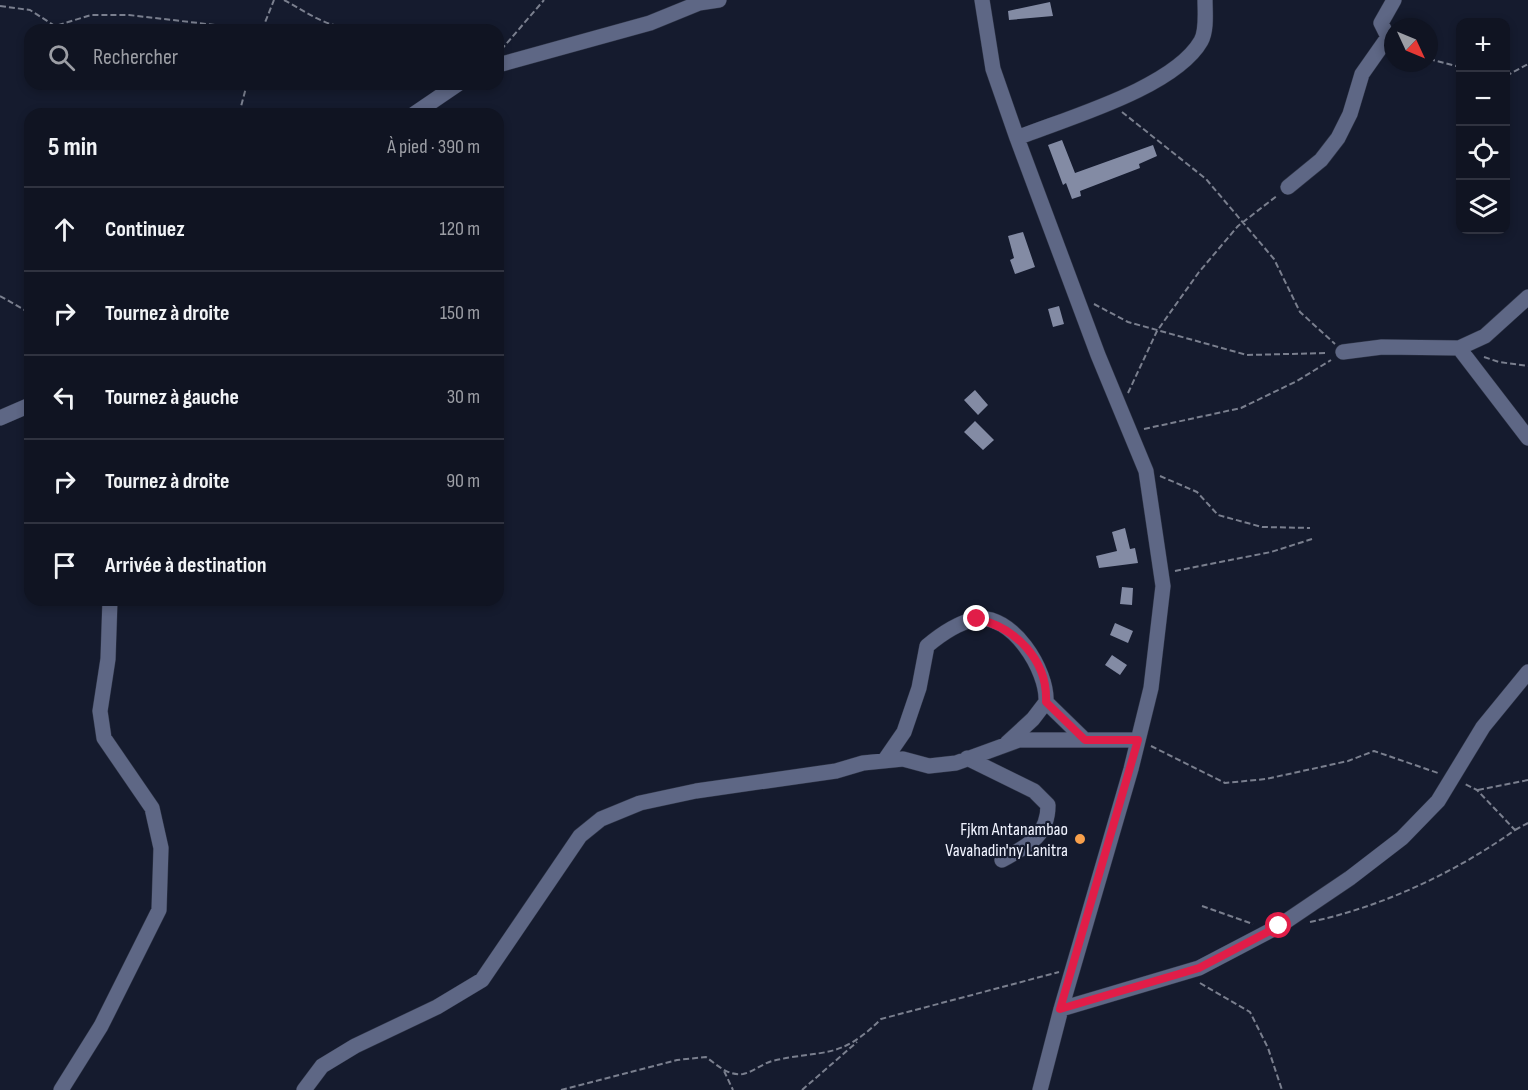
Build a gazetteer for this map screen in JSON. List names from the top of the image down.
{
  "places": ["Fjkm Antanambao Vavahadin'ny Lanitra"],
  "north": "bottom right",
  "page": {
    "map_buttons": ["+", "−"],
    "search": "Rechercher",
    "heading": ["5 min", "À pied · 390 m"],
    "list": [
      ["Continuez", "120 m"],
      ["Tournez à droite", "150 m"],
      ["Tournez à gauche", "30 m"],
      ["Tournez à droite", "90 m"],
      "Arrivée à destination"
    ]
  }
}
